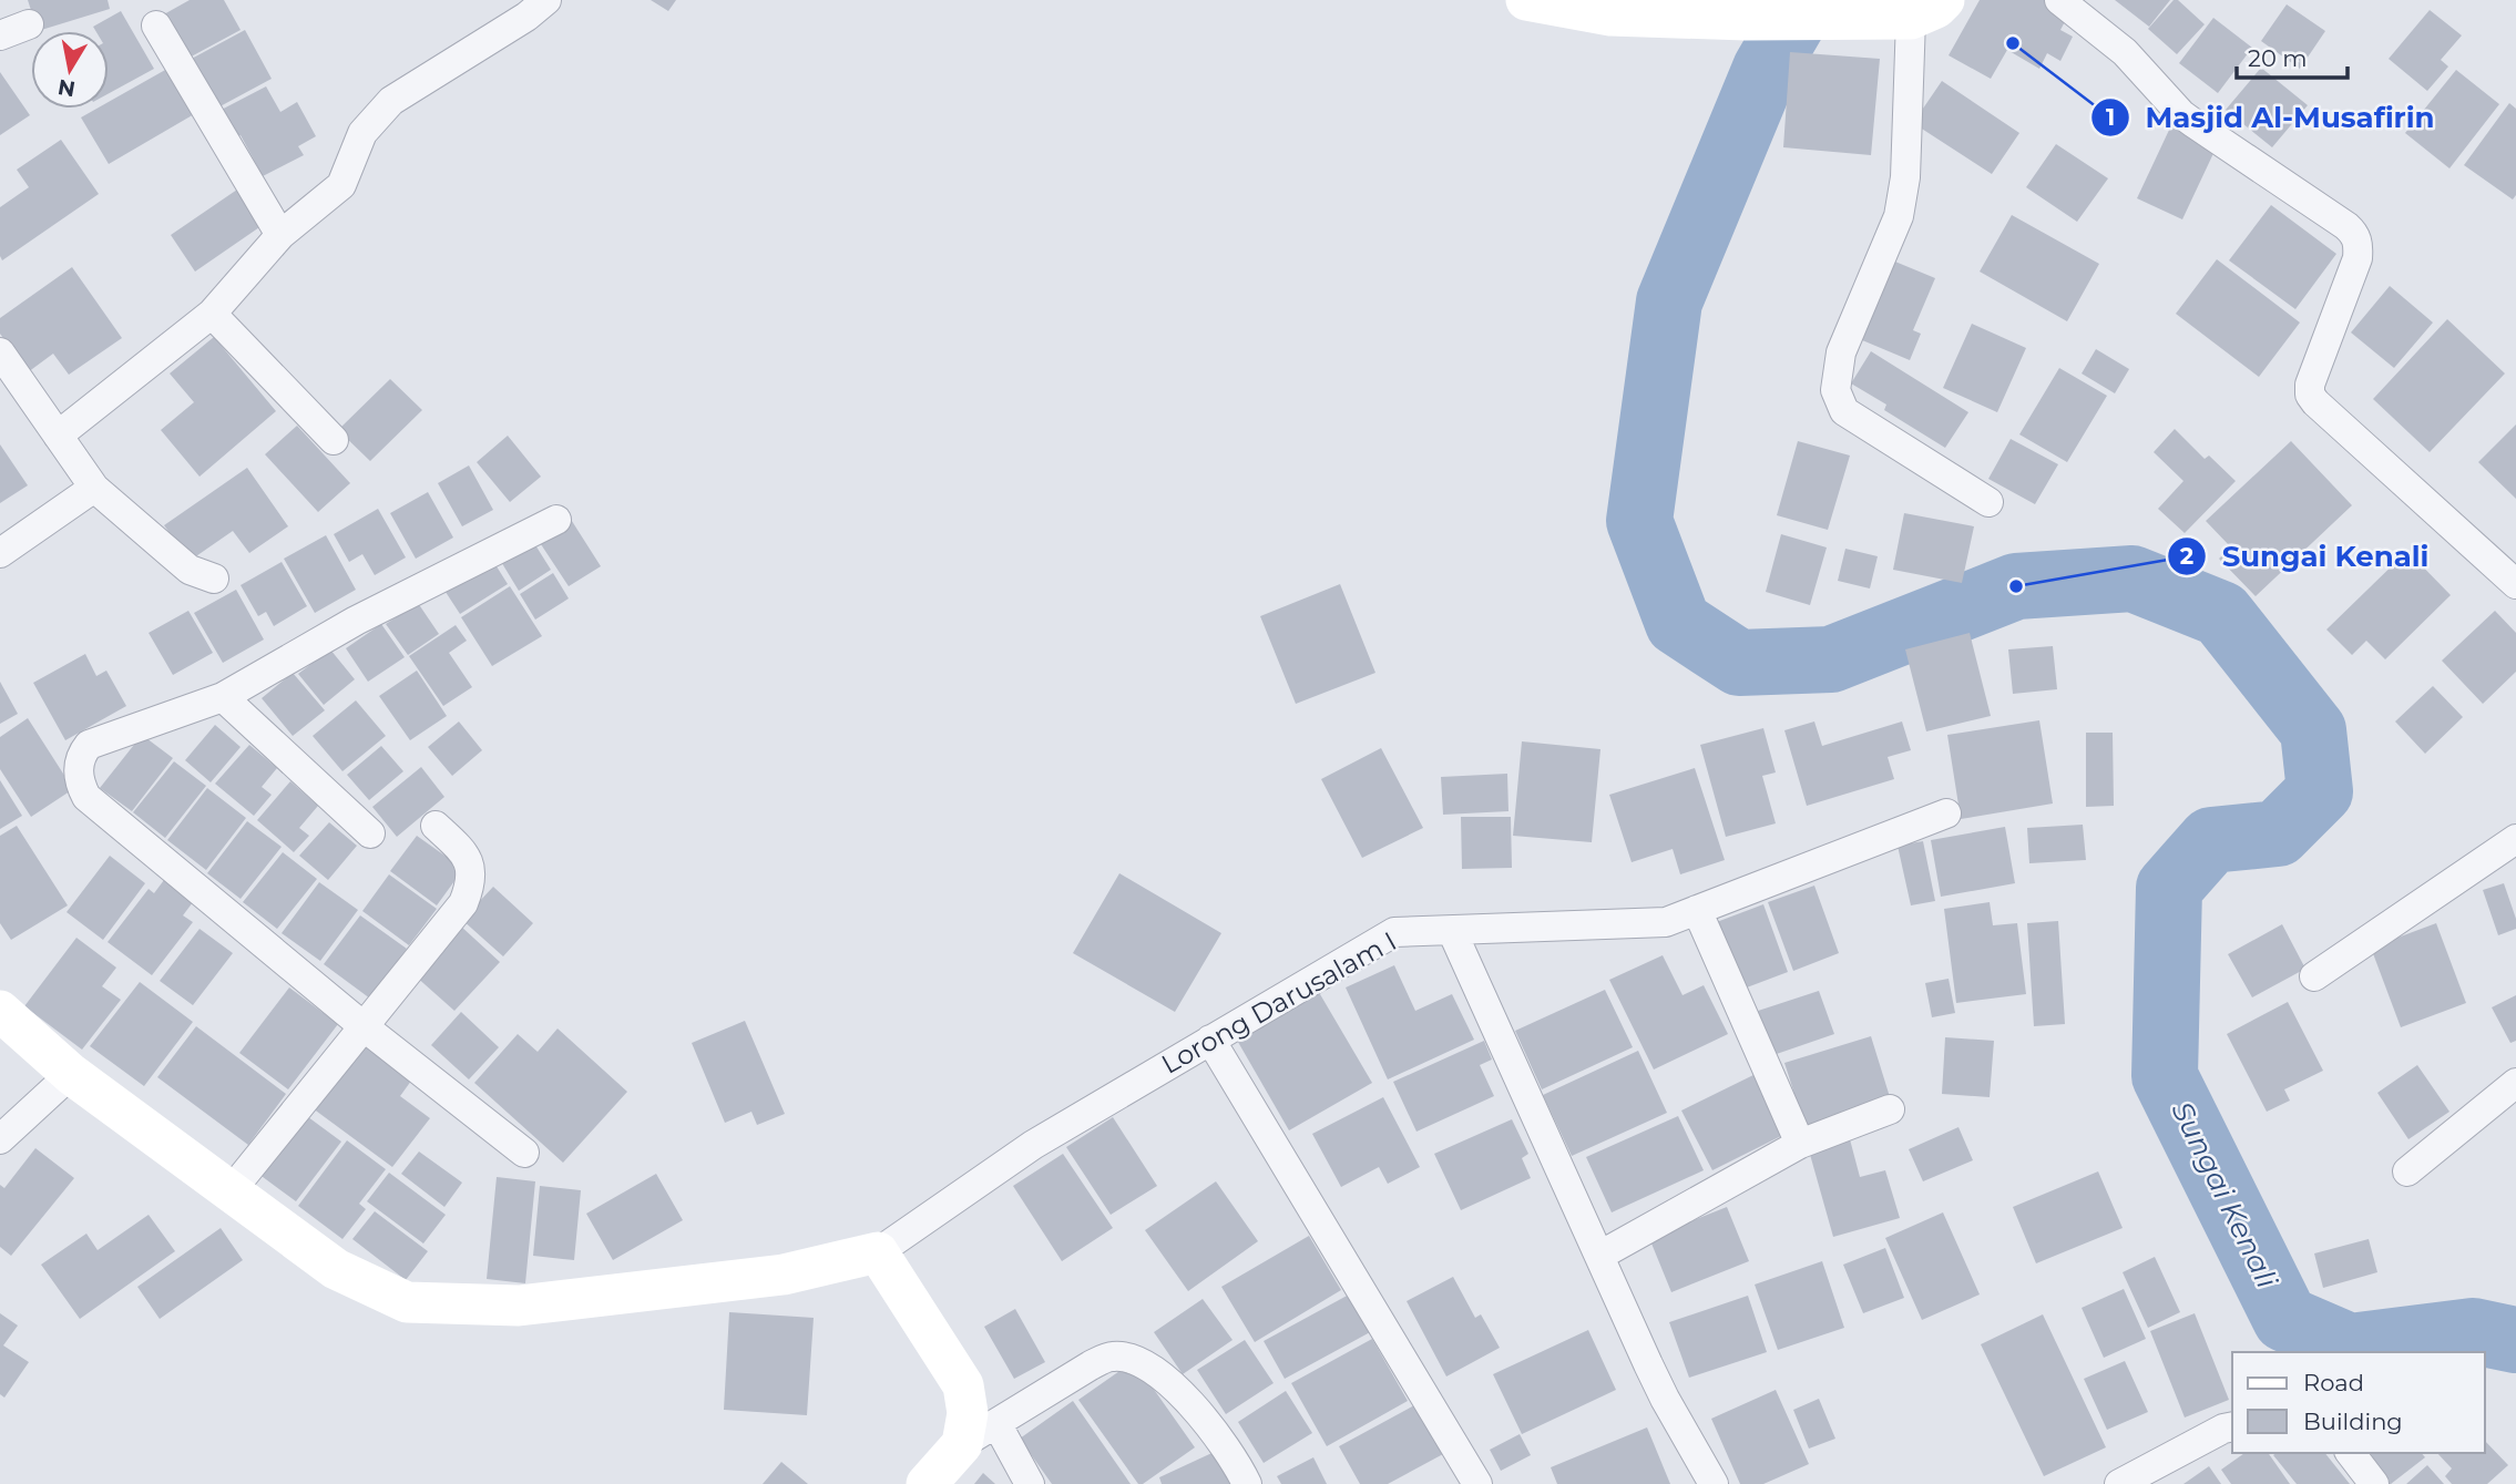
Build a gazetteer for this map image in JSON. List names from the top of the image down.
{
  "streets": {
    "street": ["Lorong Darusalam I"]
  },
  "water": ["Sungai Kenali"],
  "places": ["Masjid Al-Musafirin", "Sungai Kenali"],
  "legend": ["Road", "Building"],
  "scale_bar": "20 m",
  "north": "bottom"
}
